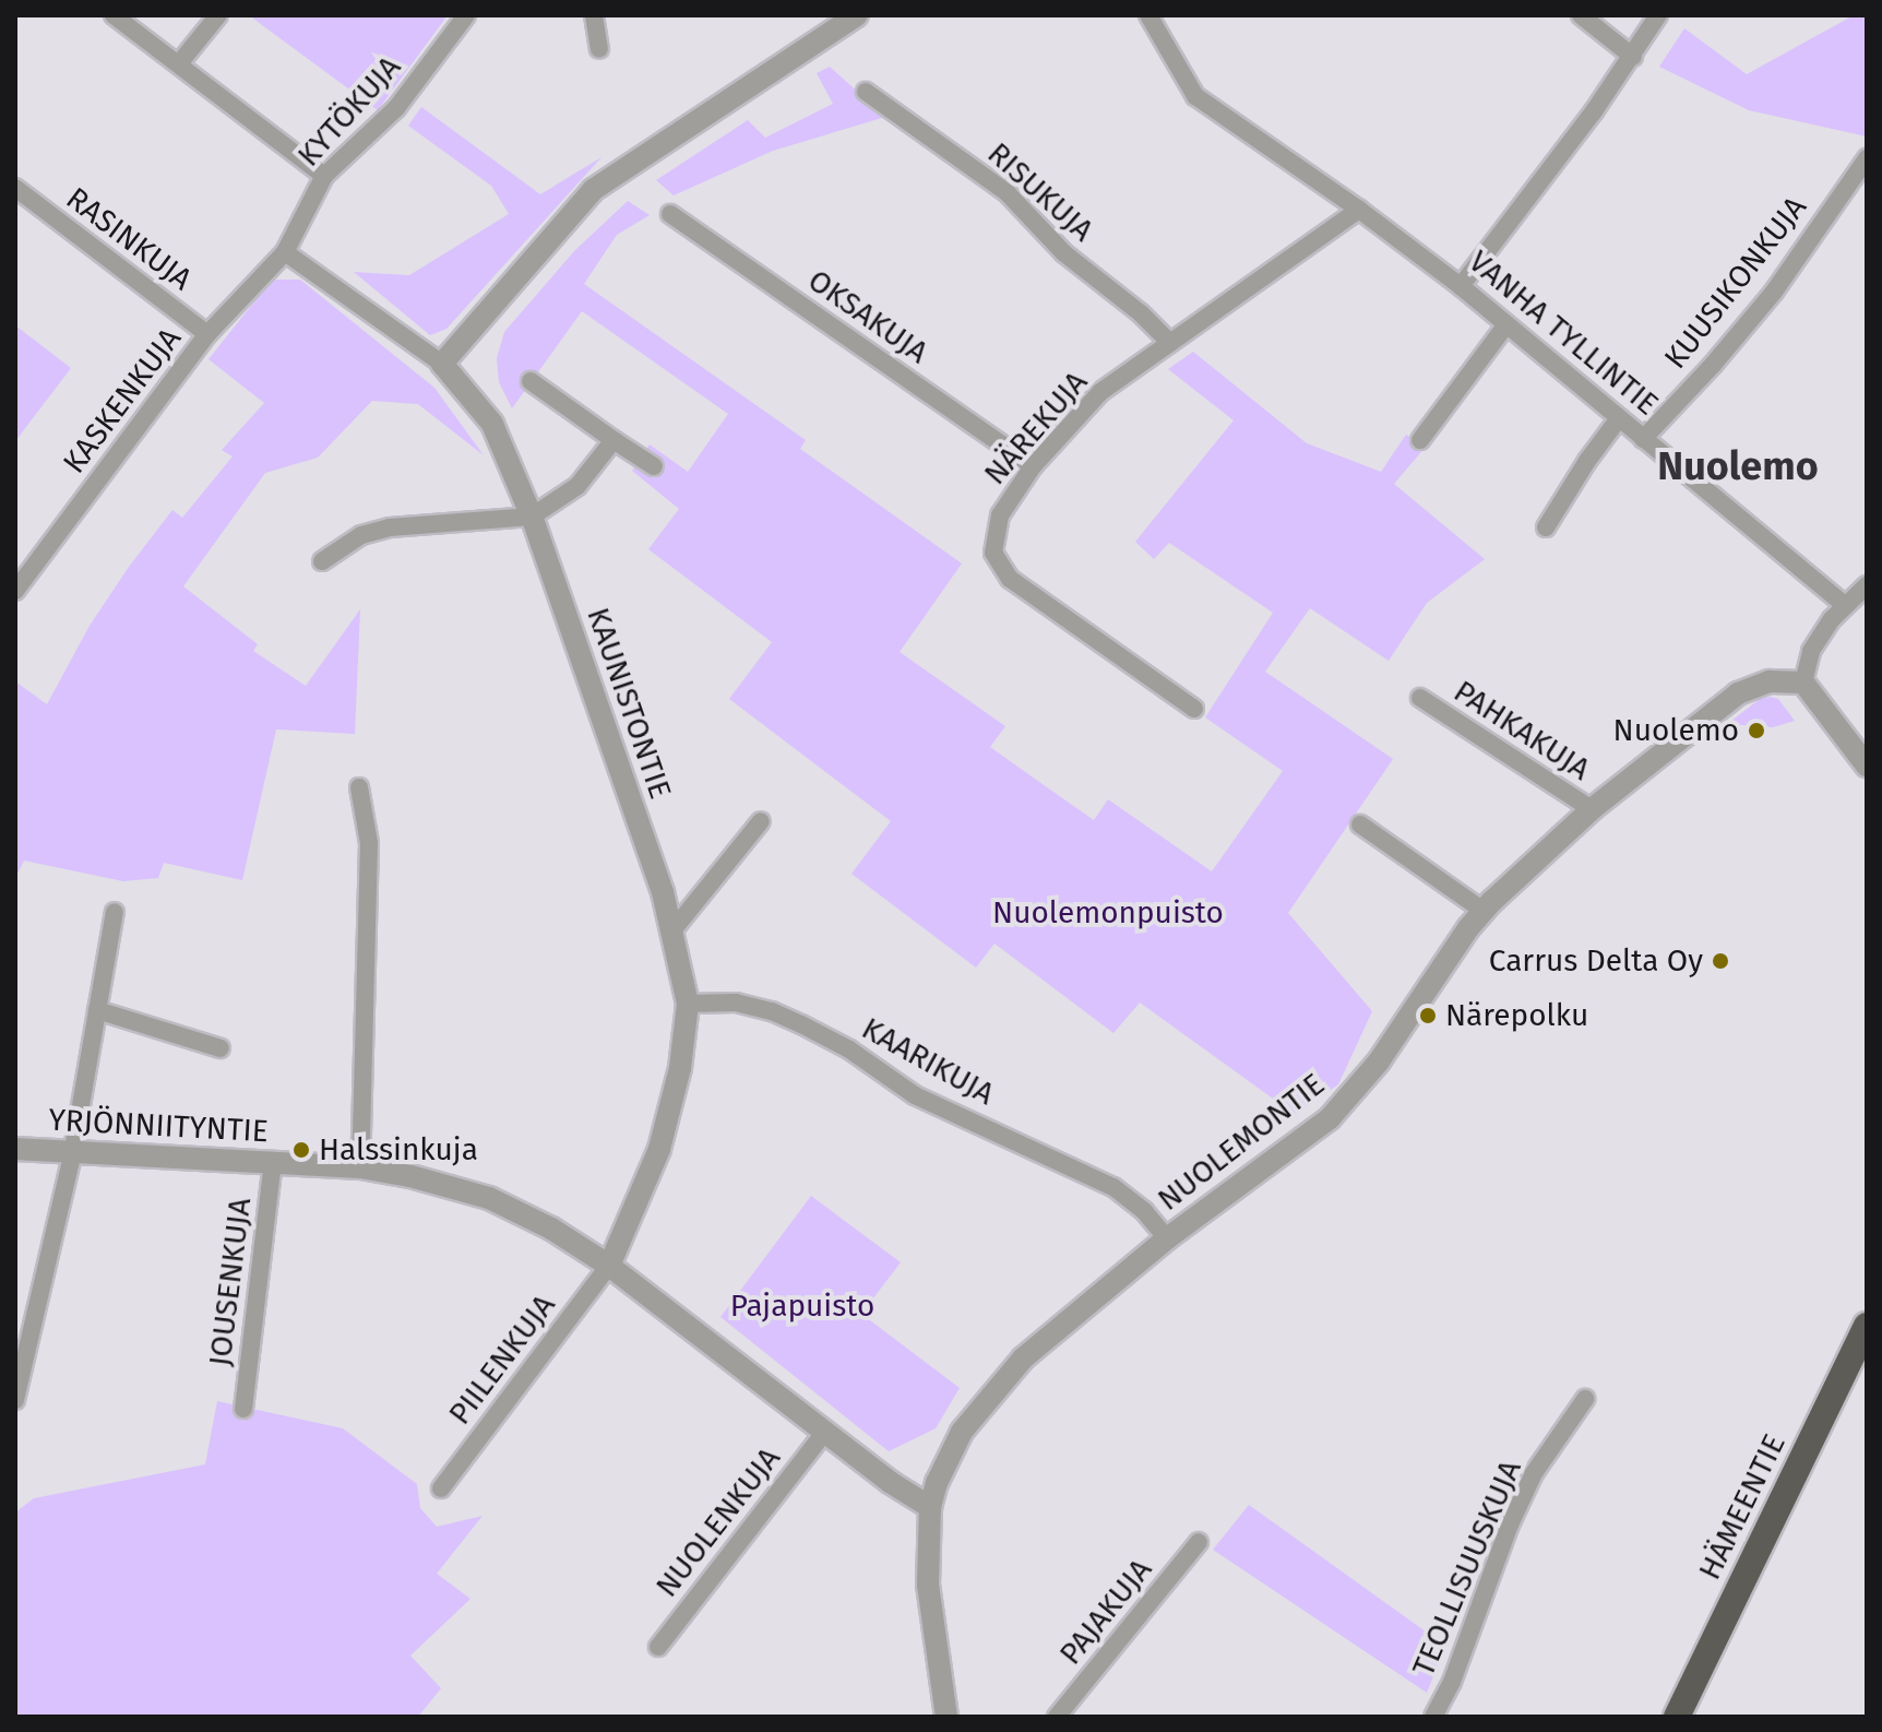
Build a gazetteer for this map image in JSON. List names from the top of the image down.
{
  "streets": {
    "highway": ["HÄMEENTIE"],
    "street": [
      "KYTÖKUJA",
      "RISUKUJA",
      "RASINKUJA",
      "KUUSIKONKUJA",
      "OKSAKUJA",
      "VANHA TYLLINTIE",
      "KASKENKUJA",
      "NÄREKUJA",
      "KAUNISTONTIE",
      "PAHKAKUJA",
      "KAARIKUJA",
      "YRJÖNNIITYNTIE",
      "NUOLEMONTIE",
      "JOUSENKUJA",
      "PIILENKUJA",
      "NUOLENKUJA",
      "TEOLLISUUSKUJA",
      "PAJAKUJA"
    ]
  },
  "crossings": [
    ["KYTÖKUJA", "KASKENKUJA"],
    ["KYTÖKUJA", "KAUNISTONTIE"],
    ["RISUKUJA", "NÄREKUJA"],
    ["RASINKUJA", "KASKENKUJA"],
    ["KUUSIKONKUJA", "VANHA TYLLINTIE"],
    ["OKSAKUJA", "NÄREKUJA"],
    ["VANHA TYLLINTIE", "NÄREKUJA"],
    ["KASKENKUJA", "KAUNISTONTIE"],
    ["KAUNISTONTIE", "KAARIKUJA"],
    ["KAUNISTONTIE", "YRJÖNNIITYNTIE"],
    ["KAUNISTONTIE", "PIILENKUJA"],
    ["PAHKAKUJA", "NUOLEMONTIE"],
    ["KAARIKUJA", "NUOLEMONTIE"],
    ["YRJÖNNIITYNTIE", "NUOLEMONTIE"],
    ["YRJÖNNIITYNTIE", "JOUSENKUJA"],
    ["YRJÖNNIITYNTIE", "PIILENKUJA"],
    ["YRJÖNNIITYNTIE", "NUOLENKUJA"]
  ],
  "districts": ["Nuolemo"],
  "parks": ["Nuolemonpuisto", "Pajapuisto"],
  "places": [
    "Nuolemo",
    "Carrus Delta Oy",
    "Närepolku",
    "Halssinkuja"
  ]
}
